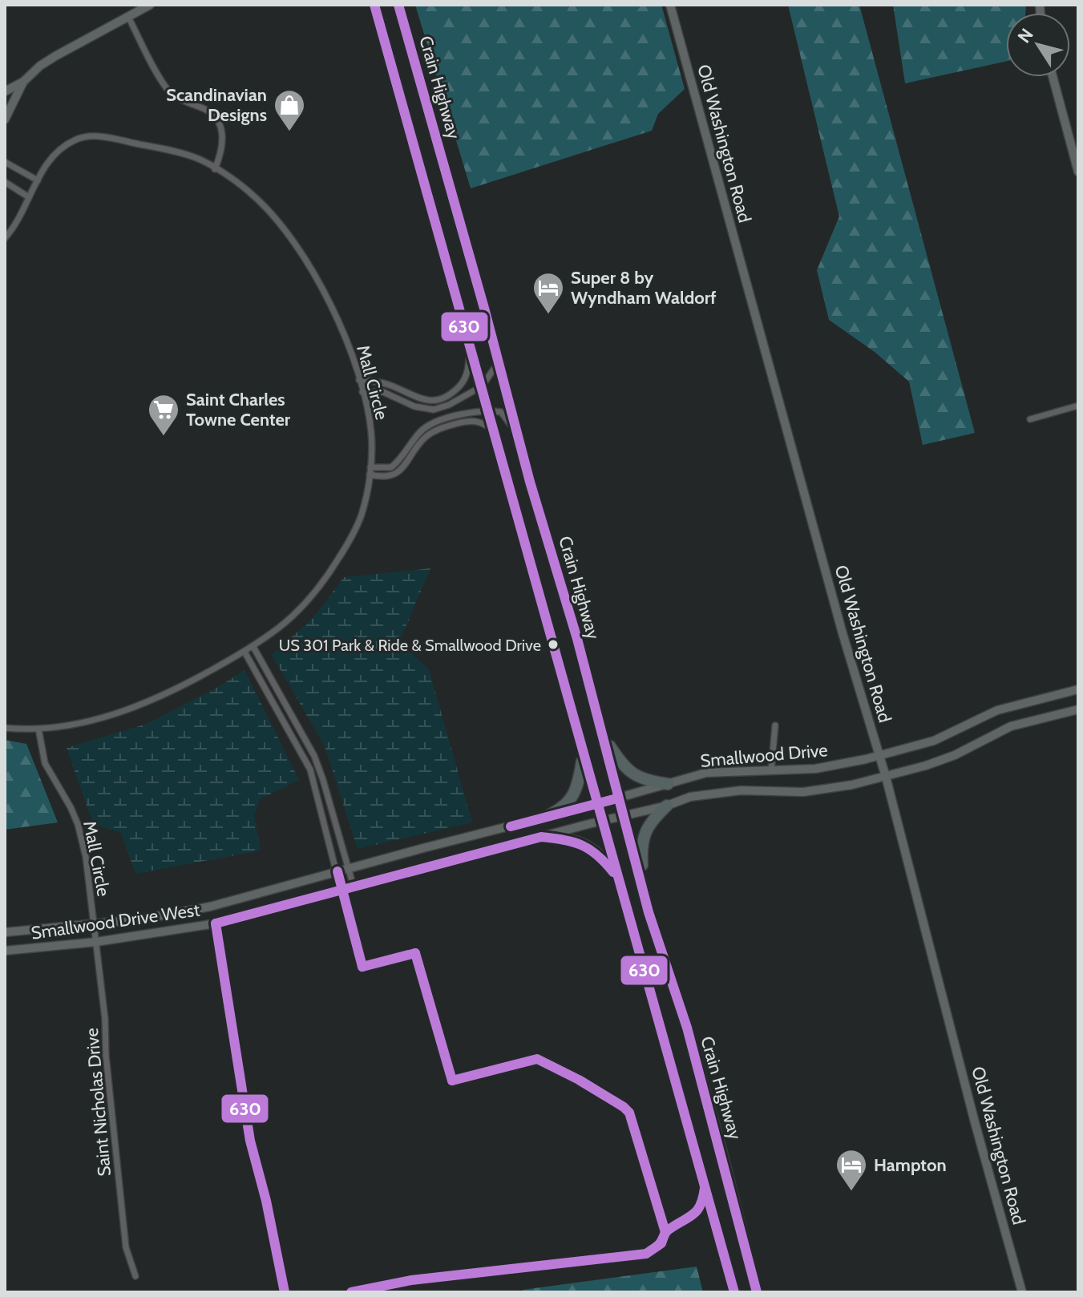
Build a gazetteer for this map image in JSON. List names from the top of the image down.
{
  "streets": {
    "highway": ["Crain Highway"],
    "main road": ["Old Washington Road", "Smallwood Drive", "Smallwood Drive West"],
    "street": ["Mall Circle", "Saint Nicholas Drive"]
  },
  "crossings": [
    ["Crain Highway", "Smallwood Drive"],
    ["Old Washington Road", "Smallwood Drive"],
    ["Mall Circle", "Smallwood Drive West"],
    ["Mall Circle", "Saint Nicholas Drive"],
    ["Smallwood Drive", "Smallwood Drive West"],
    ["Smallwood Drive West", "Saint Nicholas Drive"]
  ],
  "places": {
    "shop": ["Scandinavian Designs"],
    "hotel": ["Super 8 by Wyndham Waldorf", "Hampton"],
    "supermarket": ["Saint Charles Towne Center"],
    "other": ["US 301 Park & Ride & Smallwood Drive"]
  },
  "lines": ["transit line 630"],
  "north": "top left"
}
